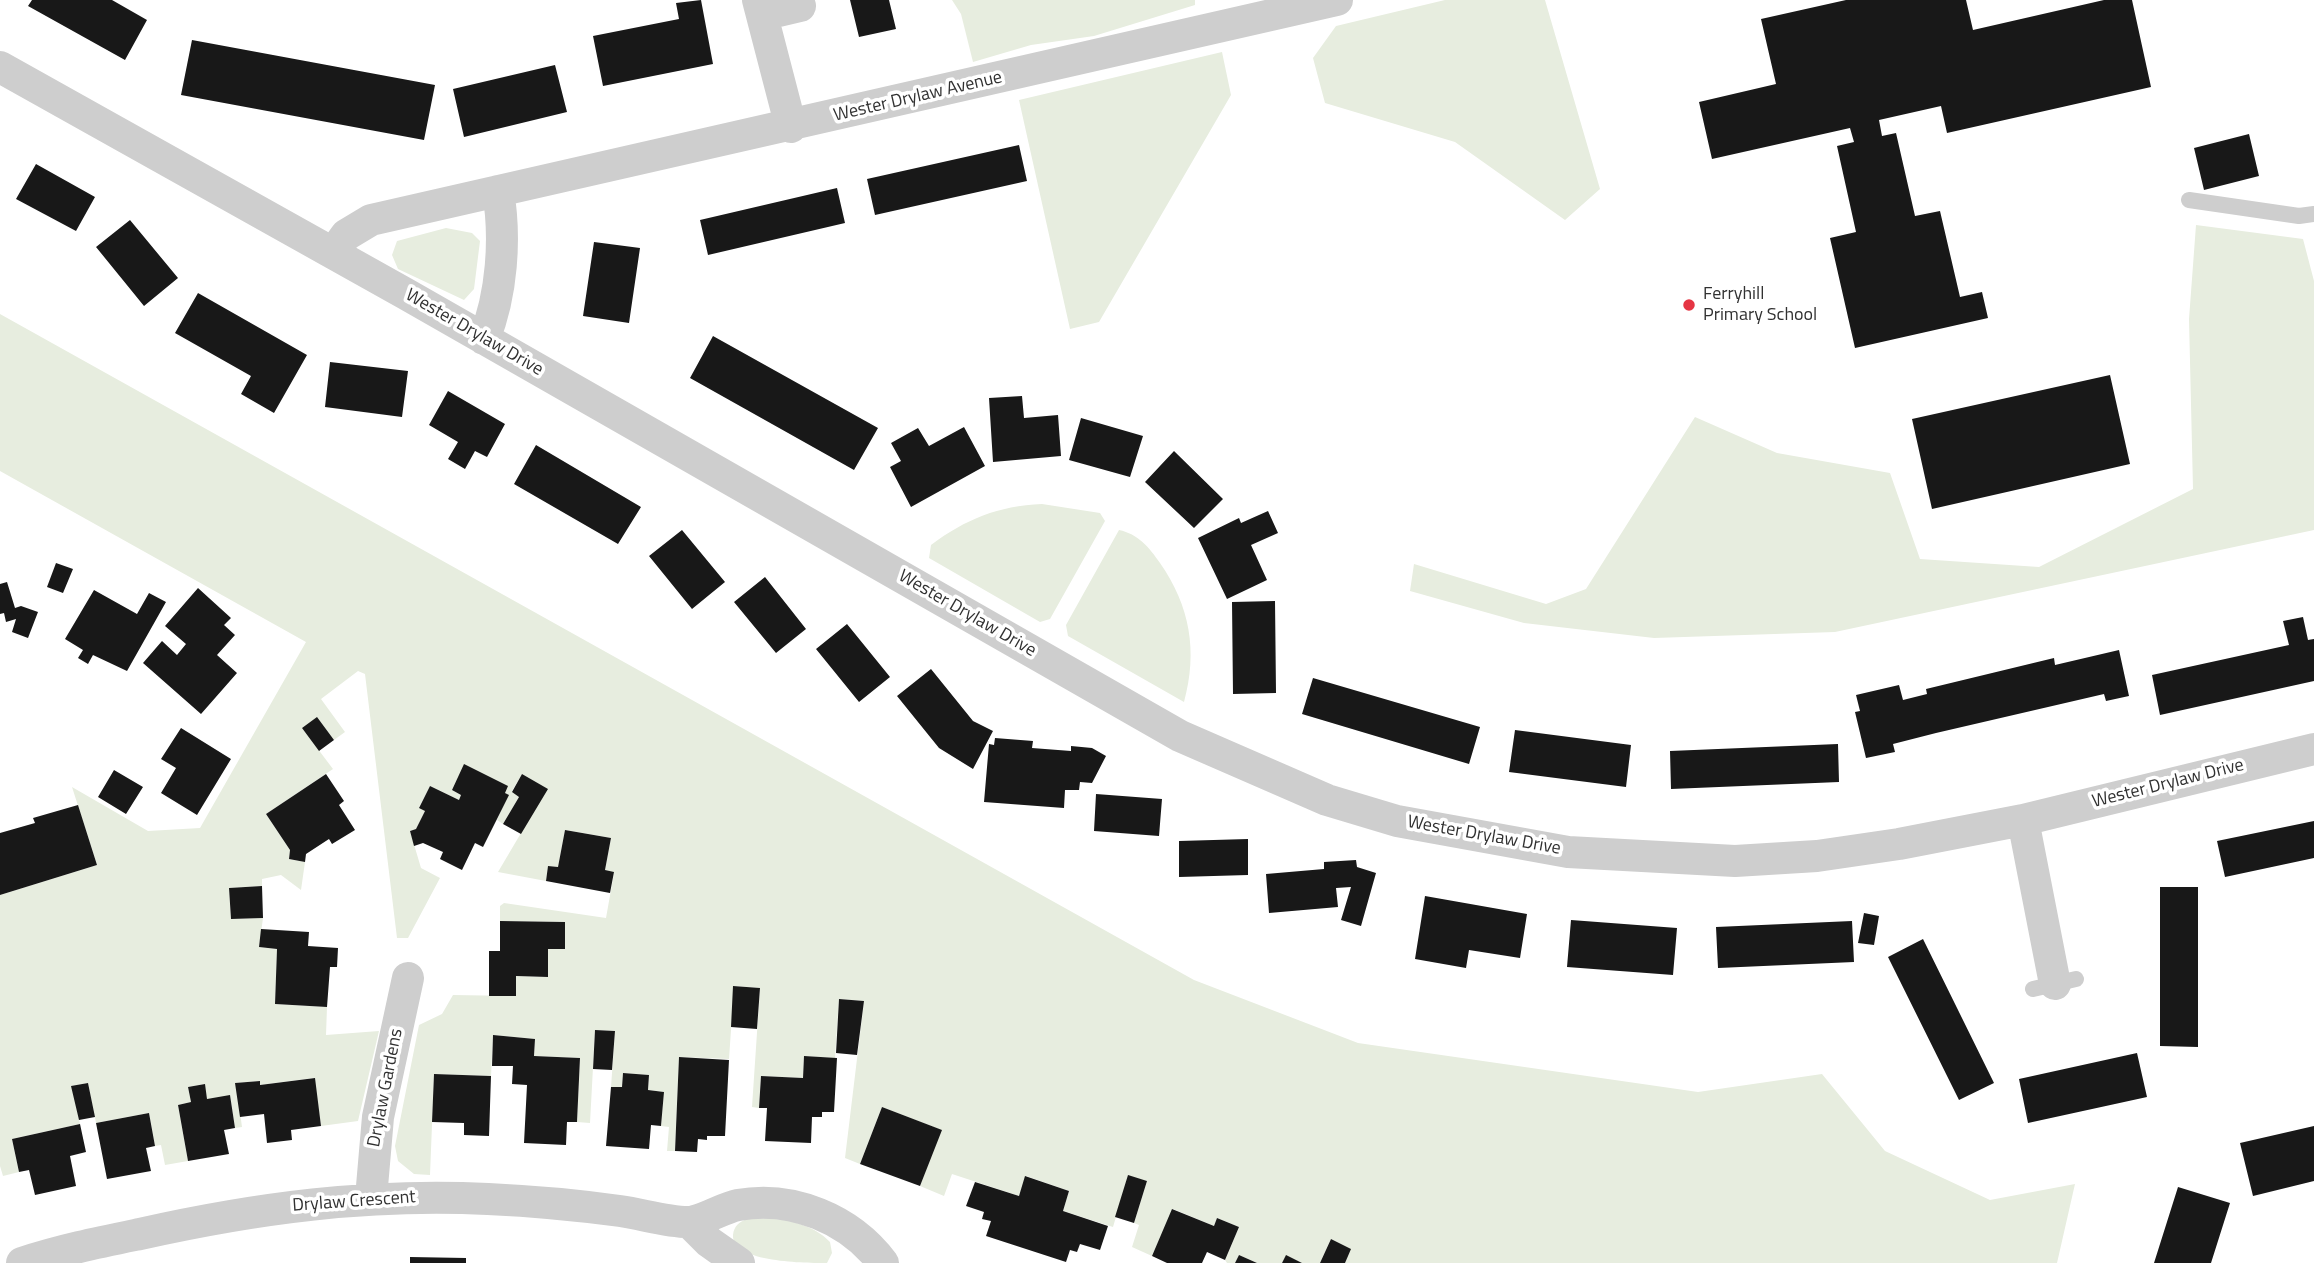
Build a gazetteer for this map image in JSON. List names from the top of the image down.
{
  "streets": {
    "street": [
      "Wester Drylaw Avenue",
      "Wester Drylaw Drive",
      "Drylaw Gardens",
      "Drylaw Crescent"
    ]
  },
  "crossings": [
    ["Wester Drylaw Avenue", "Wester Drylaw Drive"],
    ["Drylaw Gardens", "Drylaw Crescent"]
  ],
  "places": ["Ferryhill Primary School"]
}
